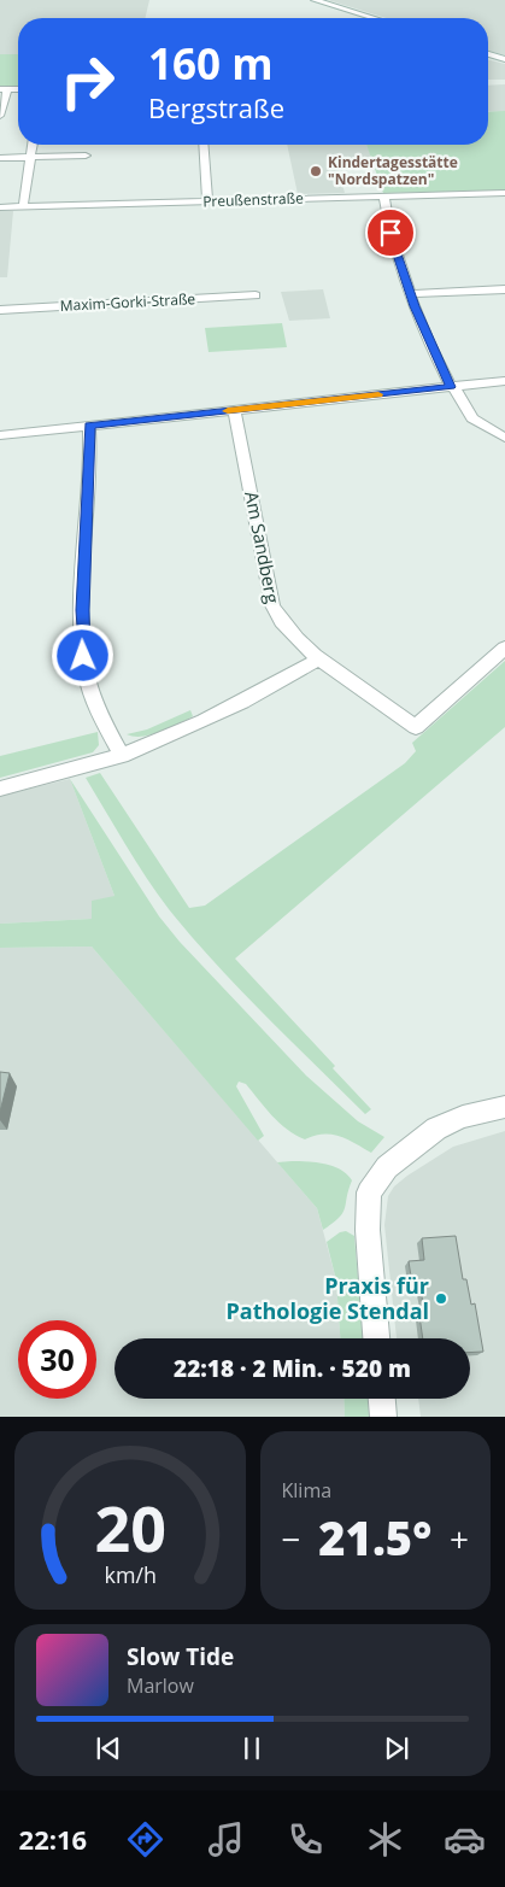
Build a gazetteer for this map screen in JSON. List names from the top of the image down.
{
  "streets": {
    "street": ["Preußenstraße", "Maxim-Gorki-Straße", "Am Sandberg"]
  },
  "places": ["Kindertagesstätte \"Nordspatzen\"", "Praxis für Pathologie Stendal"],
  "page": {
    "turn": ["160 m", "Bergstraße"],
    "limit": "30",
    "trip": "22:18 · 2 Min. · 520 m",
    "tile": "Klima",
    "heat": ["−", "21.5°", "+"],
    "song": ["Slow Tide", "Marlow"],
    "tabs": "22:16",
    "gauge": ["20", "km/h"]
  }
}
